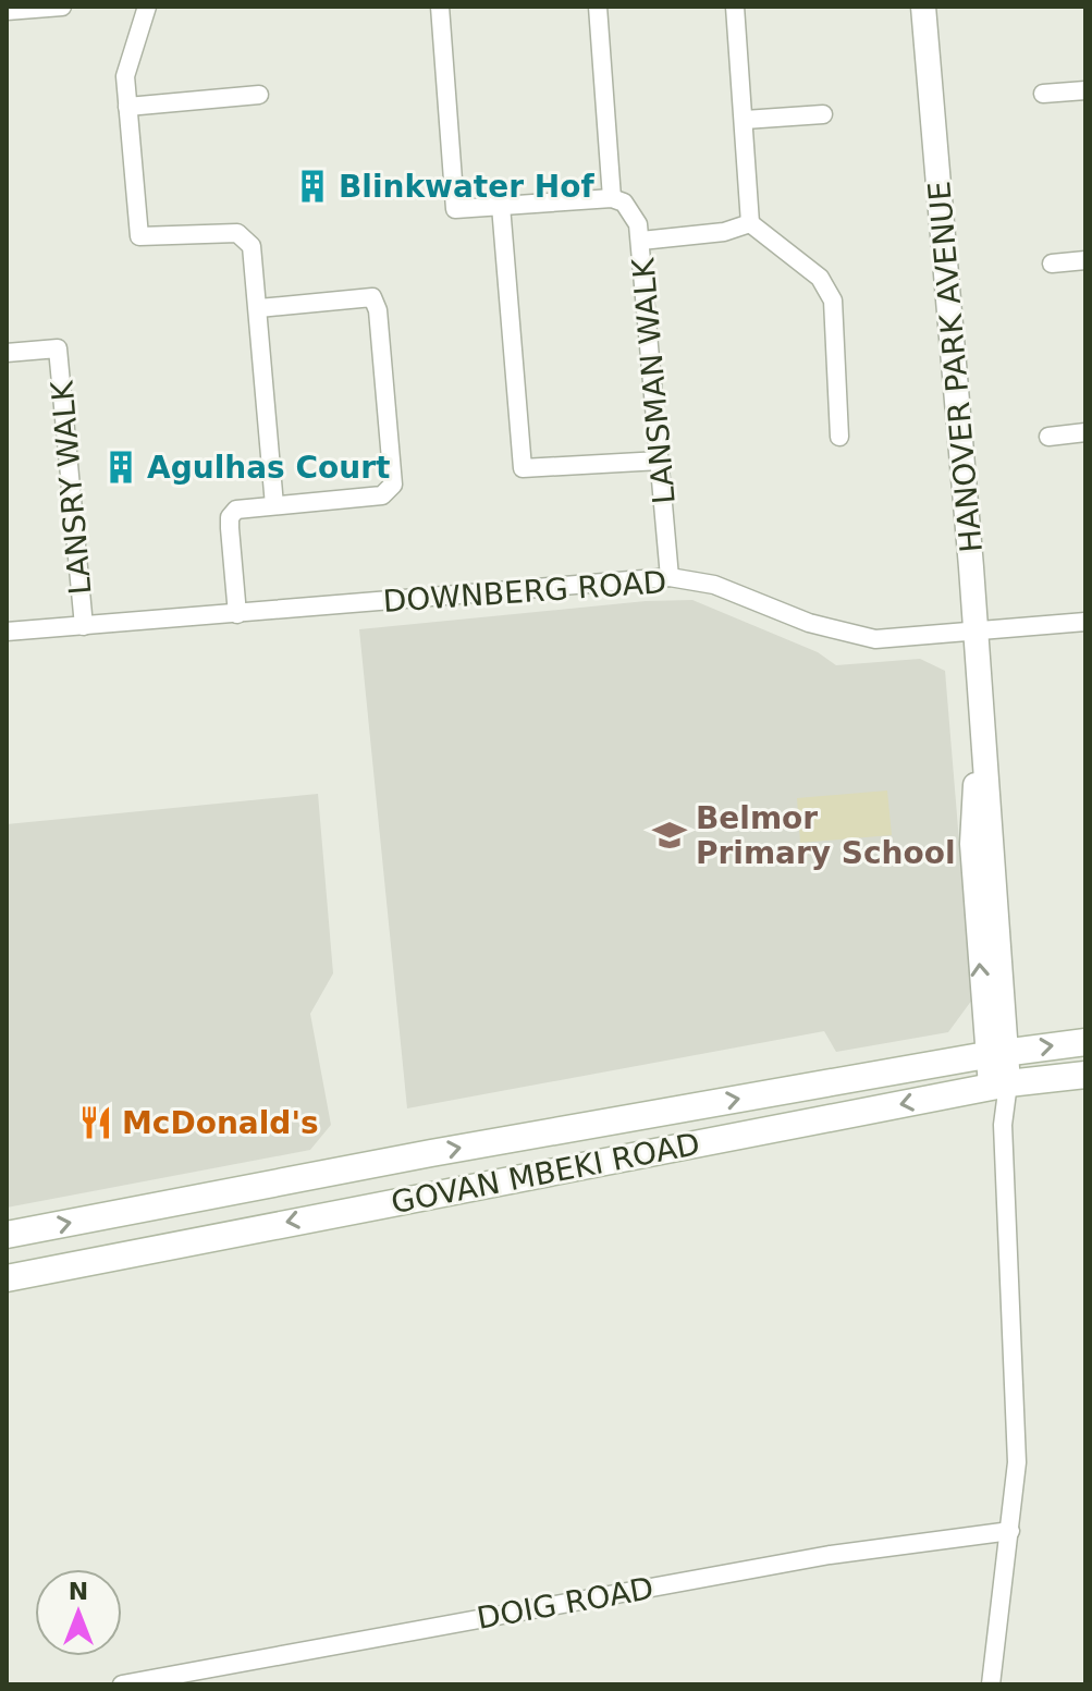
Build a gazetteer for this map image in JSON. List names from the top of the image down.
{
  "streets": {
    "main road": ["GOVAN MBEKI ROAD"],
    "street": [
      "HANOVER PARK AVENUE",
      "LANSMAN WALK",
      "LANSRY WALK",
      "DOWNBERG ROAD",
      "DOIG ROAD"
    ]
  },
  "crossings": [
    ["HANOVER PARK AVENUE", "DOWNBERG ROAD"],
    ["HANOVER PARK AVENUE", "GOVAN MBEKI ROAD"],
    ["LANSMAN WALK", "DOWNBERG ROAD"],
    ["LANSRY WALK", "DOWNBERG ROAD"]
  ],
  "places": {
    "building": ["Blinkwater Hof", "Agulhas Court"],
    "school or university": ["Belmor Primary School"],
    "restaurant": ["McDonald's"]
  },
  "north": "top"
}
